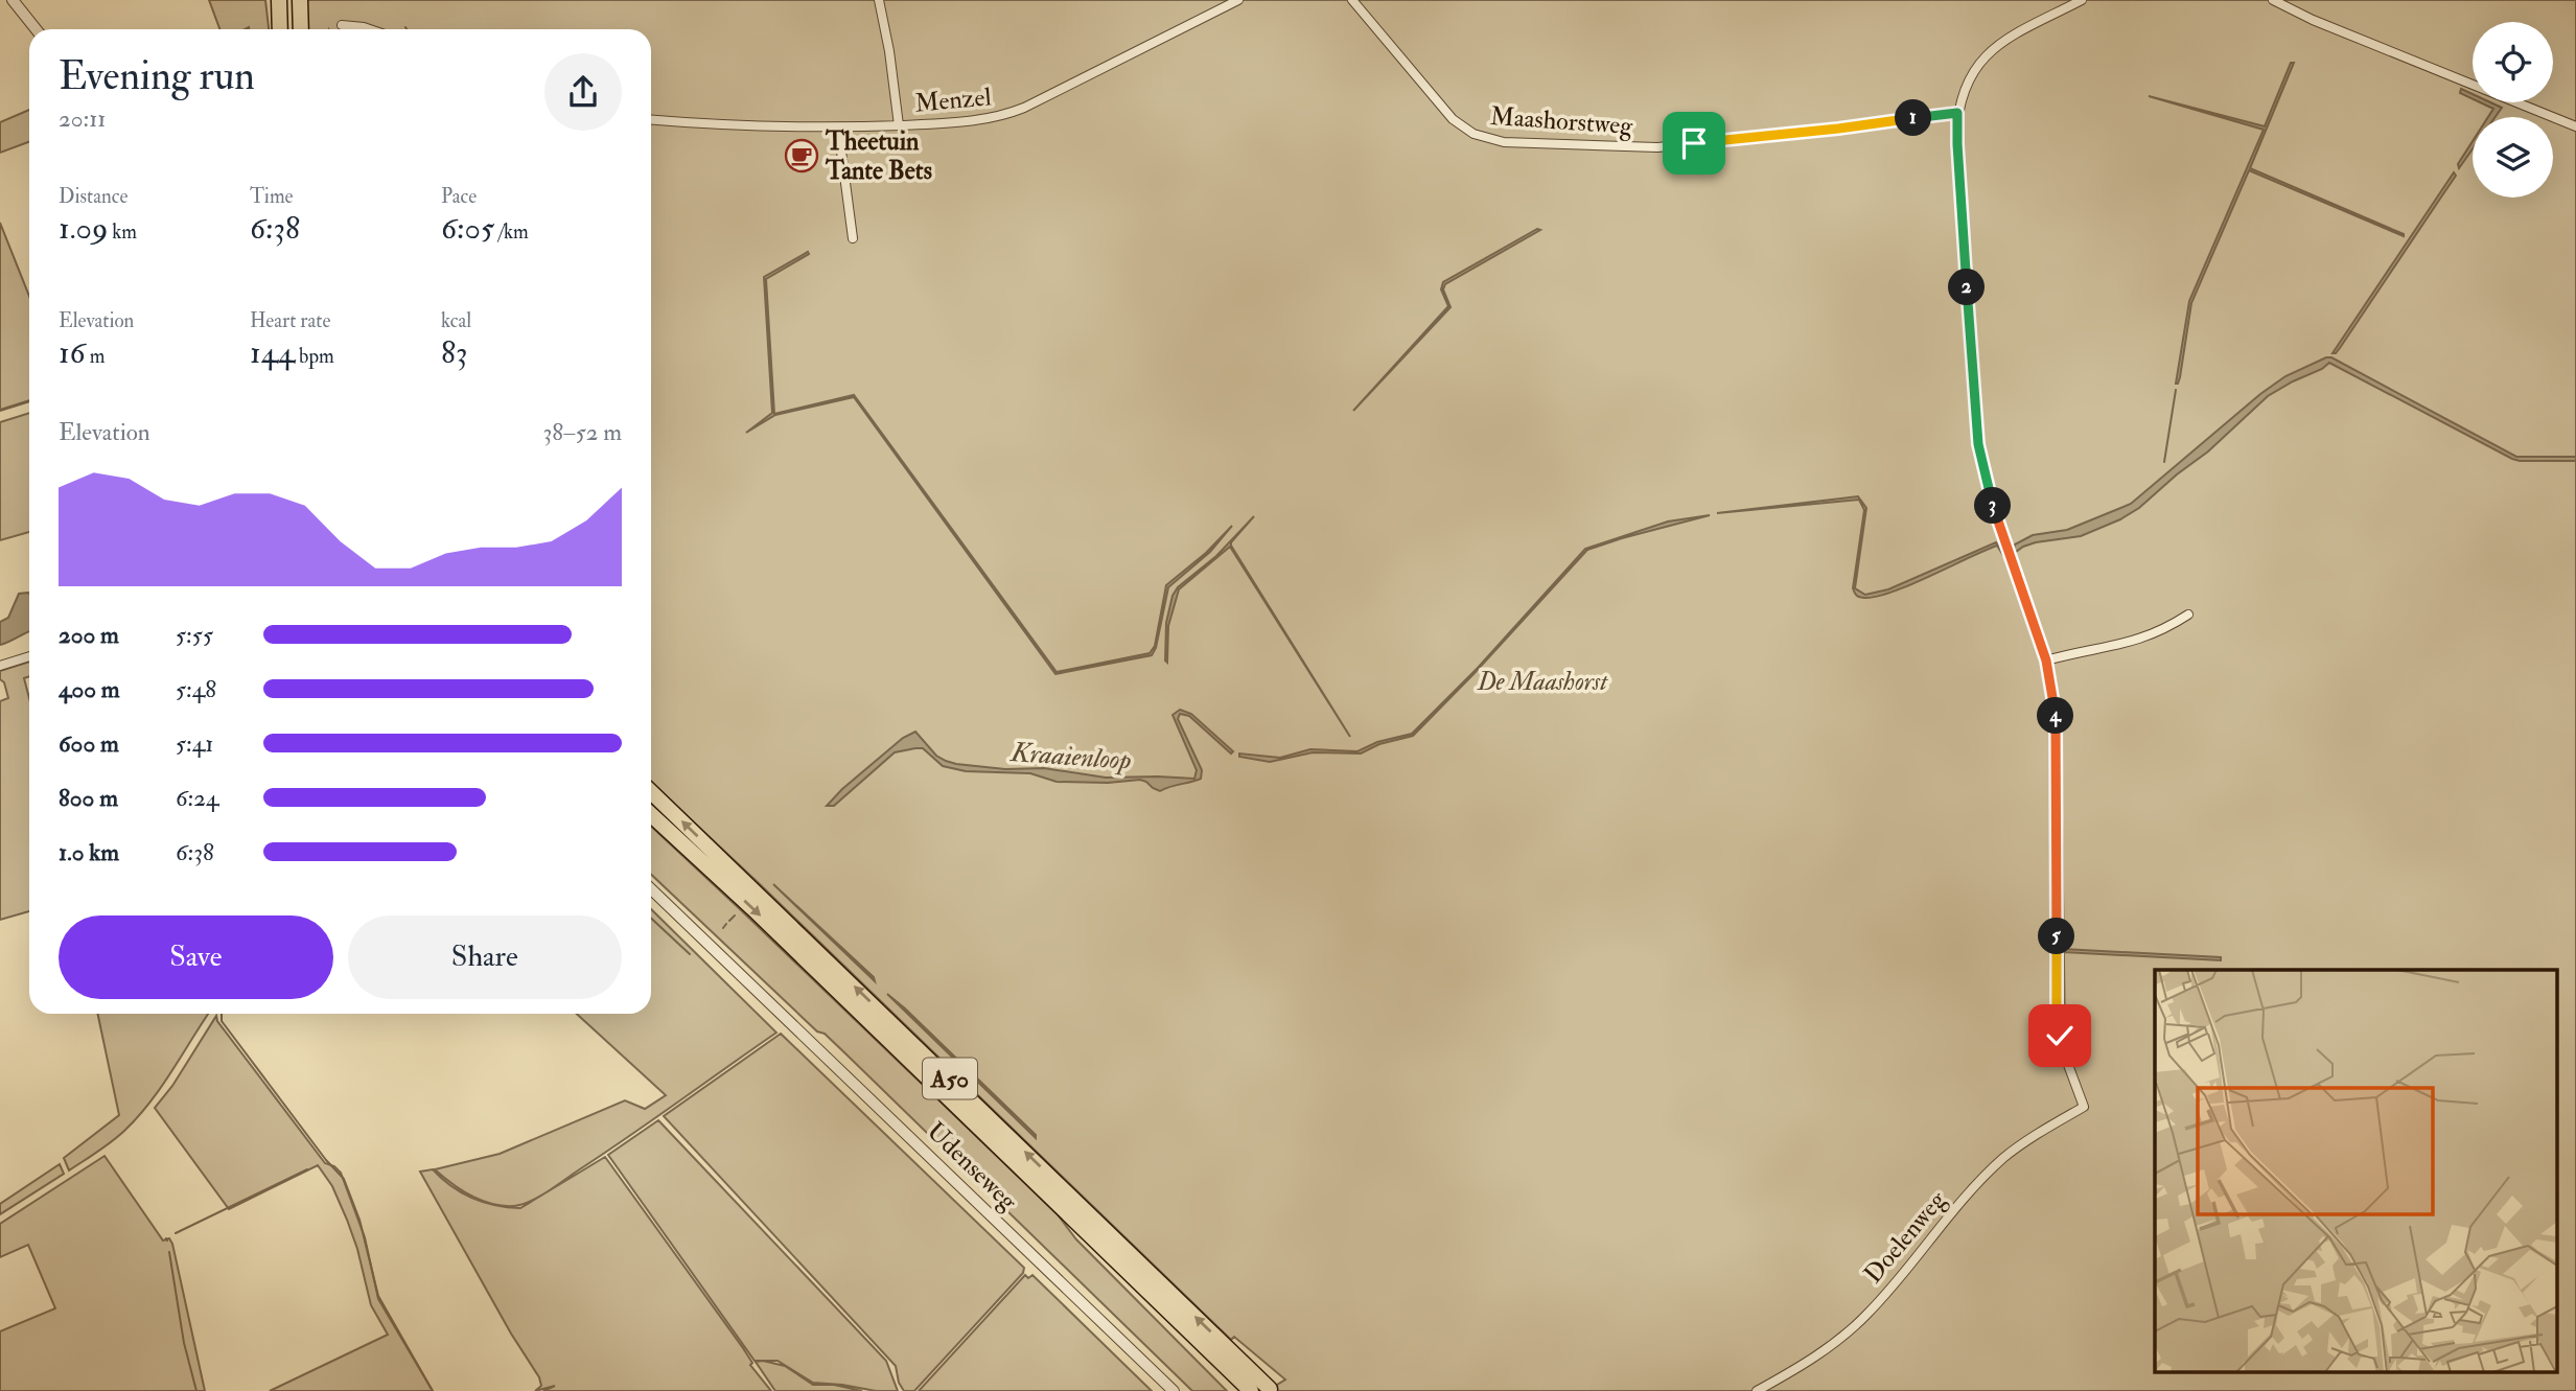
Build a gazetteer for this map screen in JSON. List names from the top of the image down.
{
  "streets": {
    "highway": ["A50"],
    "street": [
      "Menzel",
      "Maashorstweg",
      "Udenseweg",
      "Doelenweg"
    ]
  },
  "water": ["Kraaienloop"],
  "parks": ["De Maashorst"],
  "places": {
    "cafe": ["Theetuin Tante Bets"]
  },
  "page": {
    "heading": ["Evening run", "20:11"],
    "pins": [
      "1",
      "2",
      "3",
      "4",
      "5"
    ],
    "stats": [
      ["Distance", "1.09 km"],
      ["Time", "6:38"],
      ["Pace", "6:05 /km"],
      ["Elevation", "16 m"],
      ["Heart rate", "144 bpm"],
      ["kcal", "83"]
    ],
    "chart": ["Elevation", "38–52 m"],
    "list": [
      {
        "name": "200 m",
        "note": "5:55"
      },
      {
        "name": "400 m",
        "note": "5:48"
      },
      {
        "name": "600 m",
        "note": "5:41"
      },
      {
        "name": "800 m",
        "note": "6:24"
      },
      {
        "name": "1.0 km",
        "note": "6:38"
      }
    ],
    "buttons": ["Save", "Share"]
  }
}
